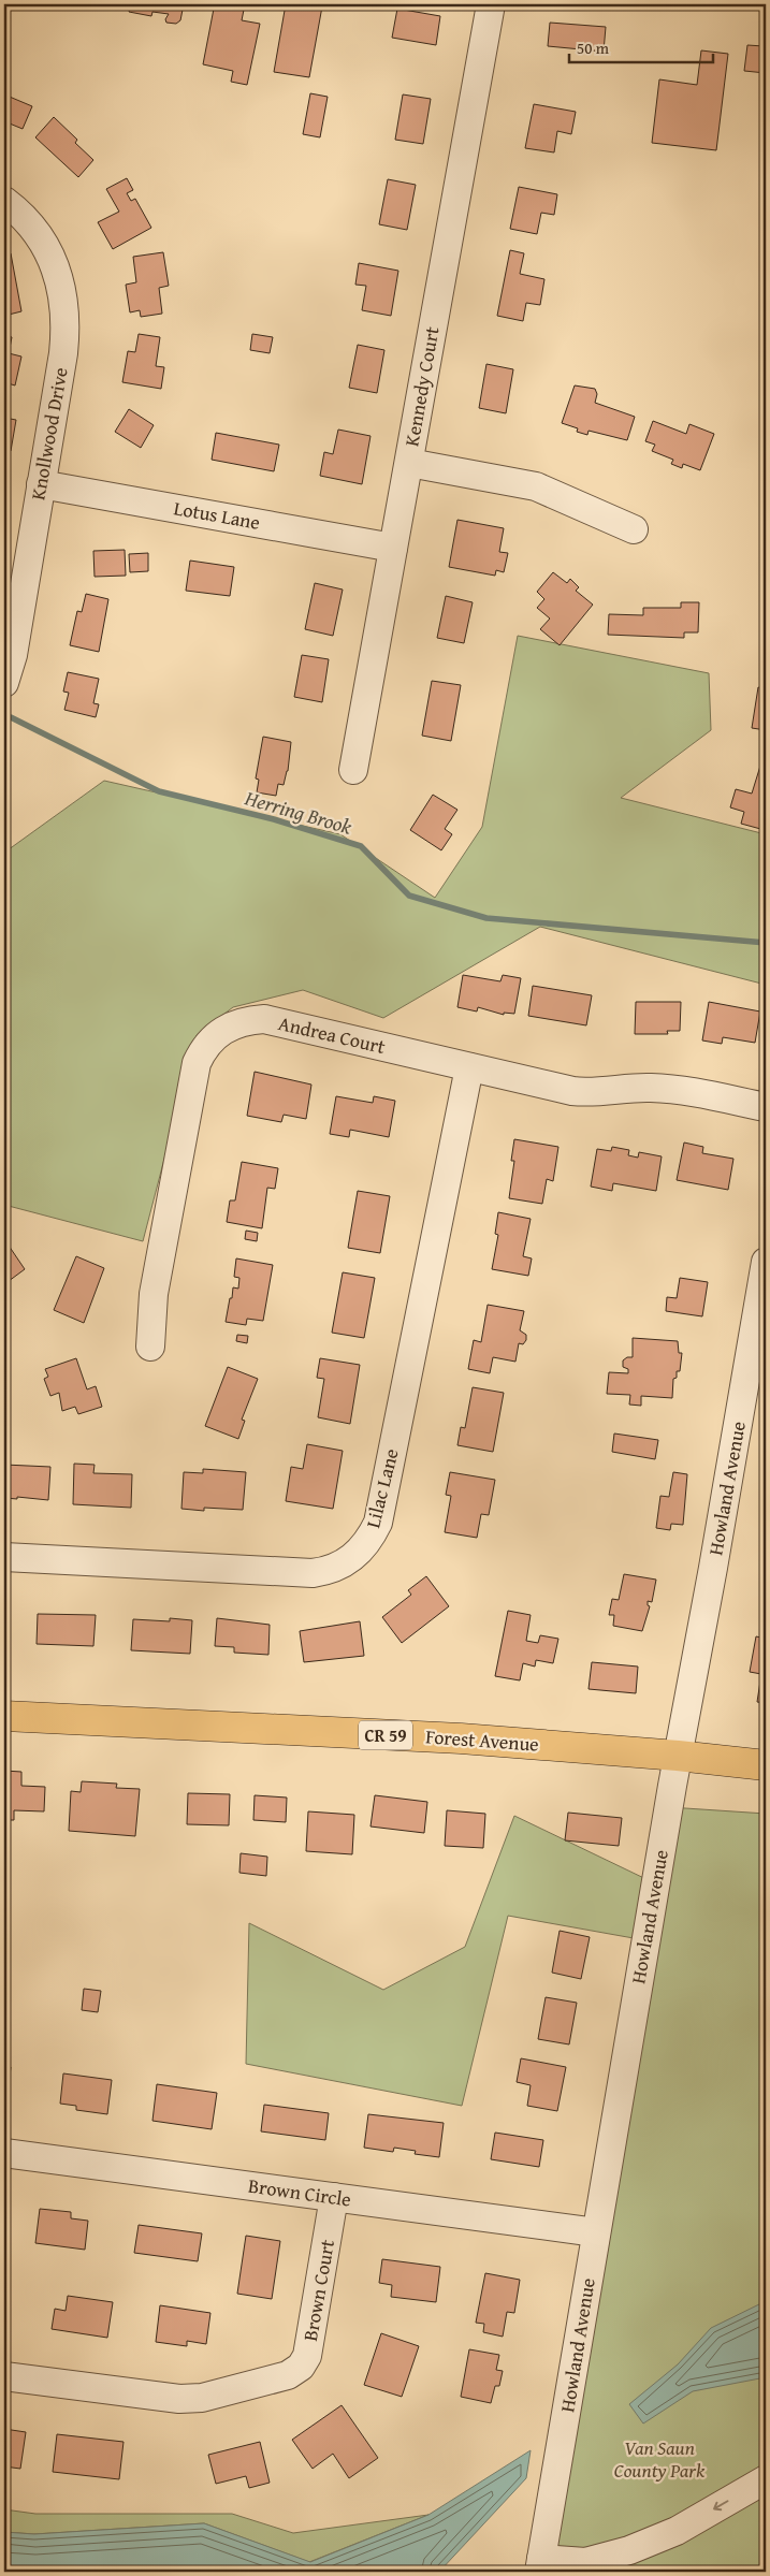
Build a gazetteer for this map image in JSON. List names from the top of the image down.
{
  "streets": {
    "main road": ["CR 59", "Forest Avenue"],
    "street": [
      "Kennedy Court",
      "Knollwood Drive",
      "Lotus Lane",
      "Andrea Court",
      "Lilac Lane",
      "Howland Avenue",
      "Brown Circle",
      "Brown Court"
    ]
  },
  "crossings": [
    ["Kennedy Court", "Lotus Lane"],
    ["Knollwood Drive", "Lotus Lane"],
    ["Andrea Court", "Lilac Lane"],
    ["Howland Avenue", "Forest Avenue"],
    ["Howland Avenue", "Brown Circle"],
    ["Brown Circle", "Brown Court"]
  ],
  "water": ["Herring Brook"],
  "parks": ["Van Saun County Park"],
  "scale_bar": "50 m"
}
